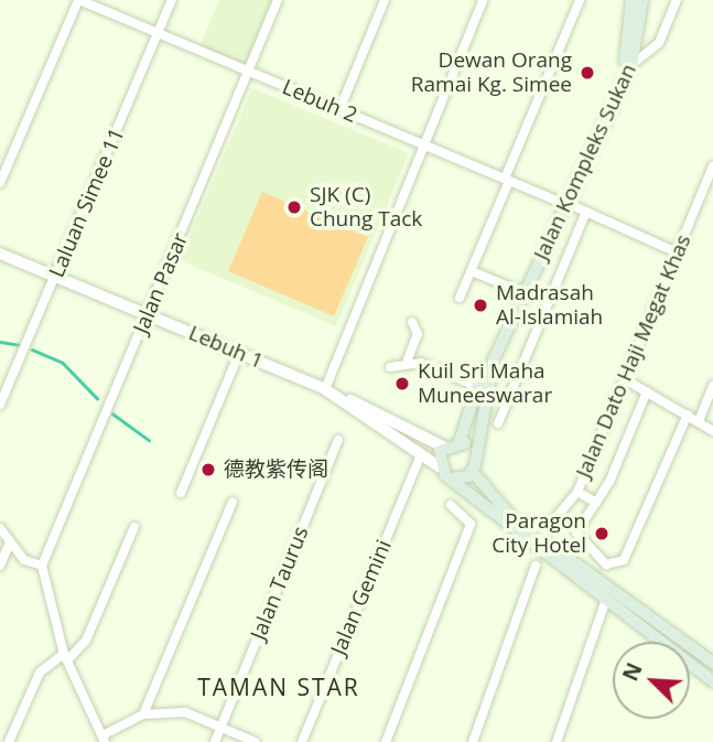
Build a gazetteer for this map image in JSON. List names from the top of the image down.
{
  "streets": {
    "main road": ["Jalan Kompleks Sukan"],
    "street": [
      "Lebuh 2",
      "Laluan Simee 11",
      "Jalan Pasar",
      "Lebuh 1",
      "Jalan Dato Haji Megat Khas",
      "Jalan Taurus",
      "Jalan Gemini"
    ]
  },
  "crossings": [
    ["Lebuh 2", "Jalan Kompleks Sukan"],
    ["Lebuh 2", "Laluan Simee 11"],
    ["Lebuh 2", "Jalan Pasar"],
    ["Lebuh 2", "Jalan Dato Haji Megat Khas"],
    ["Jalan Kompleks Sukan", "Lebuh 1"],
    ["Laluan Simee 11", "Lebuh 1"],
    ["Jalan Pasar", "Lebuh 1"],
    ["Lebuh 1", "Jalan Gemini"]
  ],
  "districts": ["TAMAN STAR"],
  "places": [
    "Dewan Orang Ramai Kg. Simee",
    "SJK (C) Chung Tack",
    "Madrasah Al-Islamiah",
    "Kuil Sri Maha Muneeswarar",
    "德教紫传阁",
    "Paragon City Hotel"
  ],
  "north": "top left"
}
